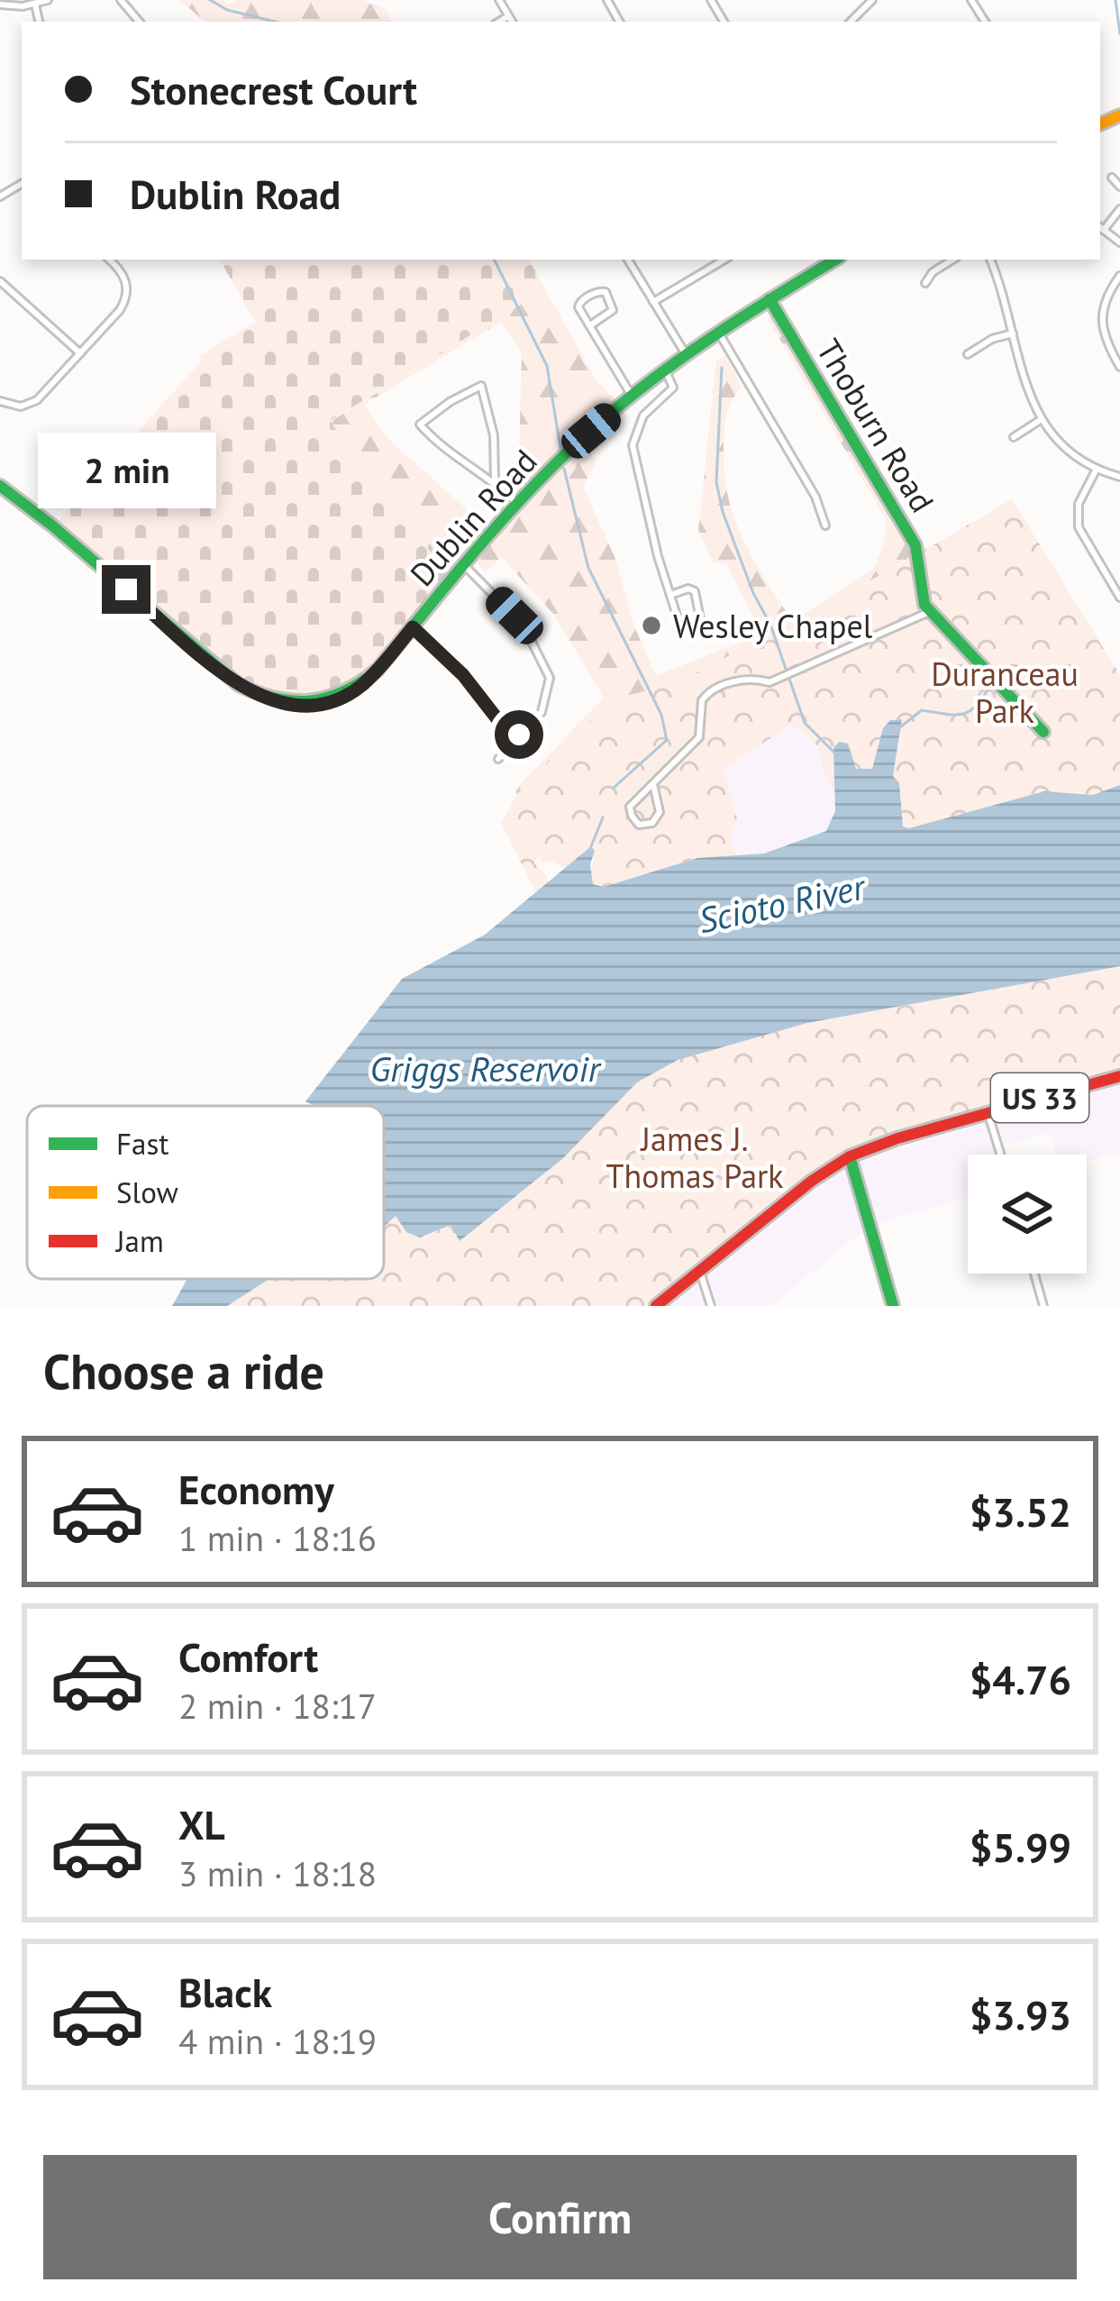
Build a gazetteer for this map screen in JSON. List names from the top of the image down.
{
  "streets": {
    "main road": ["Thoburn Road", "Dublin Road", "US 33"]
  },
  "crossings": [
    ["Thoburn Road", "Dublin Road"]
  ],
  "water": ["Scioto River", "Griggs Reservoir"],
  "parks": ["Duranceau Park", "James J. Thomas Park"],
  "places": ["Wesley Chapel"],
  "legend": ["Fast", "Slow", "Jam"],
  "page": {
    "banner": ["Stonecrest Court", "Dublin Road"],
    "bubble": "2 min",
    "heading": "Choose a ride",
    "list": [
      {
        "name": "Economy",
        "note": "1 min · 18:16",
        "value": "$3.52"
      },
      {
        "name": "Comfort",
        "note": "2 min · 18:17",
        "value": "$4.76"
      },
      {
        "name": "XL",
        "note": "3 min · 18:18",
        "value": "$5.99"
      },
      {
        "name": "Black",
        "note": "4 min · 18:19",
        "value": "$3.93"
      }
    ],
    "buttons": "Confirm"
  }
}
